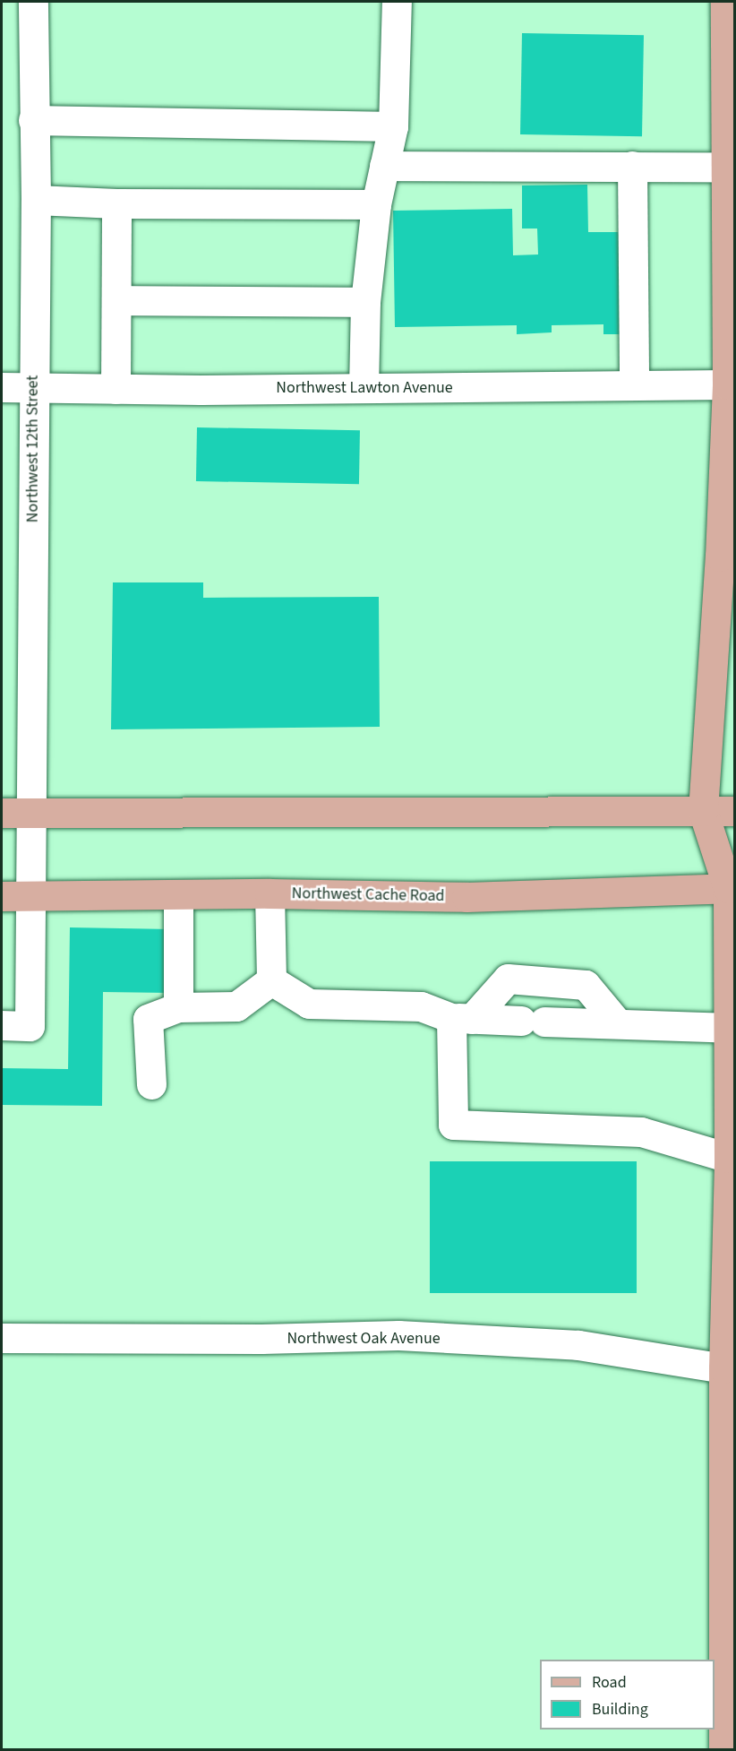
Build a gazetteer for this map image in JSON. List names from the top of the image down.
{
  "streets": {
    "main road": ["Northwest Cache Road"],
    "street": ["Northwest Lawton Avenue", "Northwest 12th Street", "Northwest Oak Avenue"]
  },
  "crossings": [
    ["Northwest Lawton Avenue", "Northwest 12th Street"],
    ["Northwest 12th Street", "Northwest Cache Road"]
  ],
  "legend": ["Road", "Building"]
}
